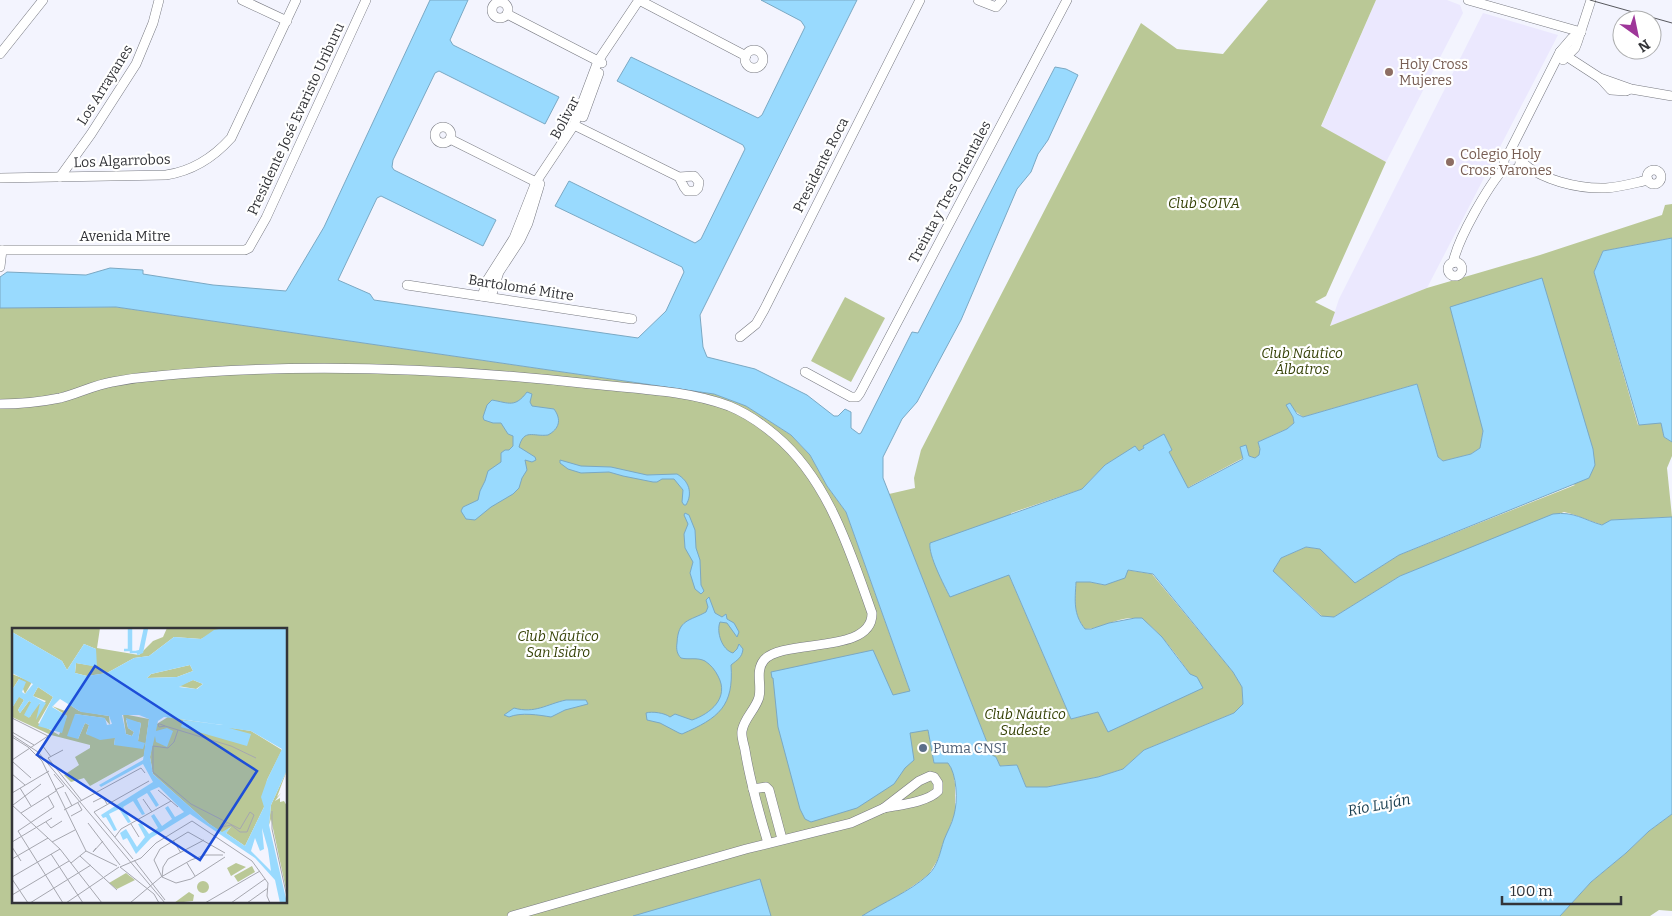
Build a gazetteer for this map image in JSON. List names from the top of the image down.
{
  "streets": {
    "street": [
      "Los Arrayanes",
      "Bolivar",
      "Presidente José Evaristo Uriburu",
      "Los Algarrobos",
      "Presidente Roca",
      "Treinta y Tres Orientales",
      "Avenida Mitre",
      "Bartolomé Mitre"
    ]
  },
  "crossings": [
    ["Los Arrayanes", "Los Algarrobos"],
    ["Bolivar", "Bartolomé Mitre"],
    ["Presidente José Evaristo Uriburu", "Avenida Mitre"]
  ],
  "water": ["Río Luján"],
  "parks": [
    "Club SOIVA",
    "Club Náutico Álbatros",
    "Club Náutico San Isidro",
    "Club Náutico Sudeste"
  ],
  "places": ["Holy Cross Mujeres", "Colegio Holy Cross Varones", "Puma CNSI"],
  "scale_bar": "100 m",
  "north": "bottom right"
}
